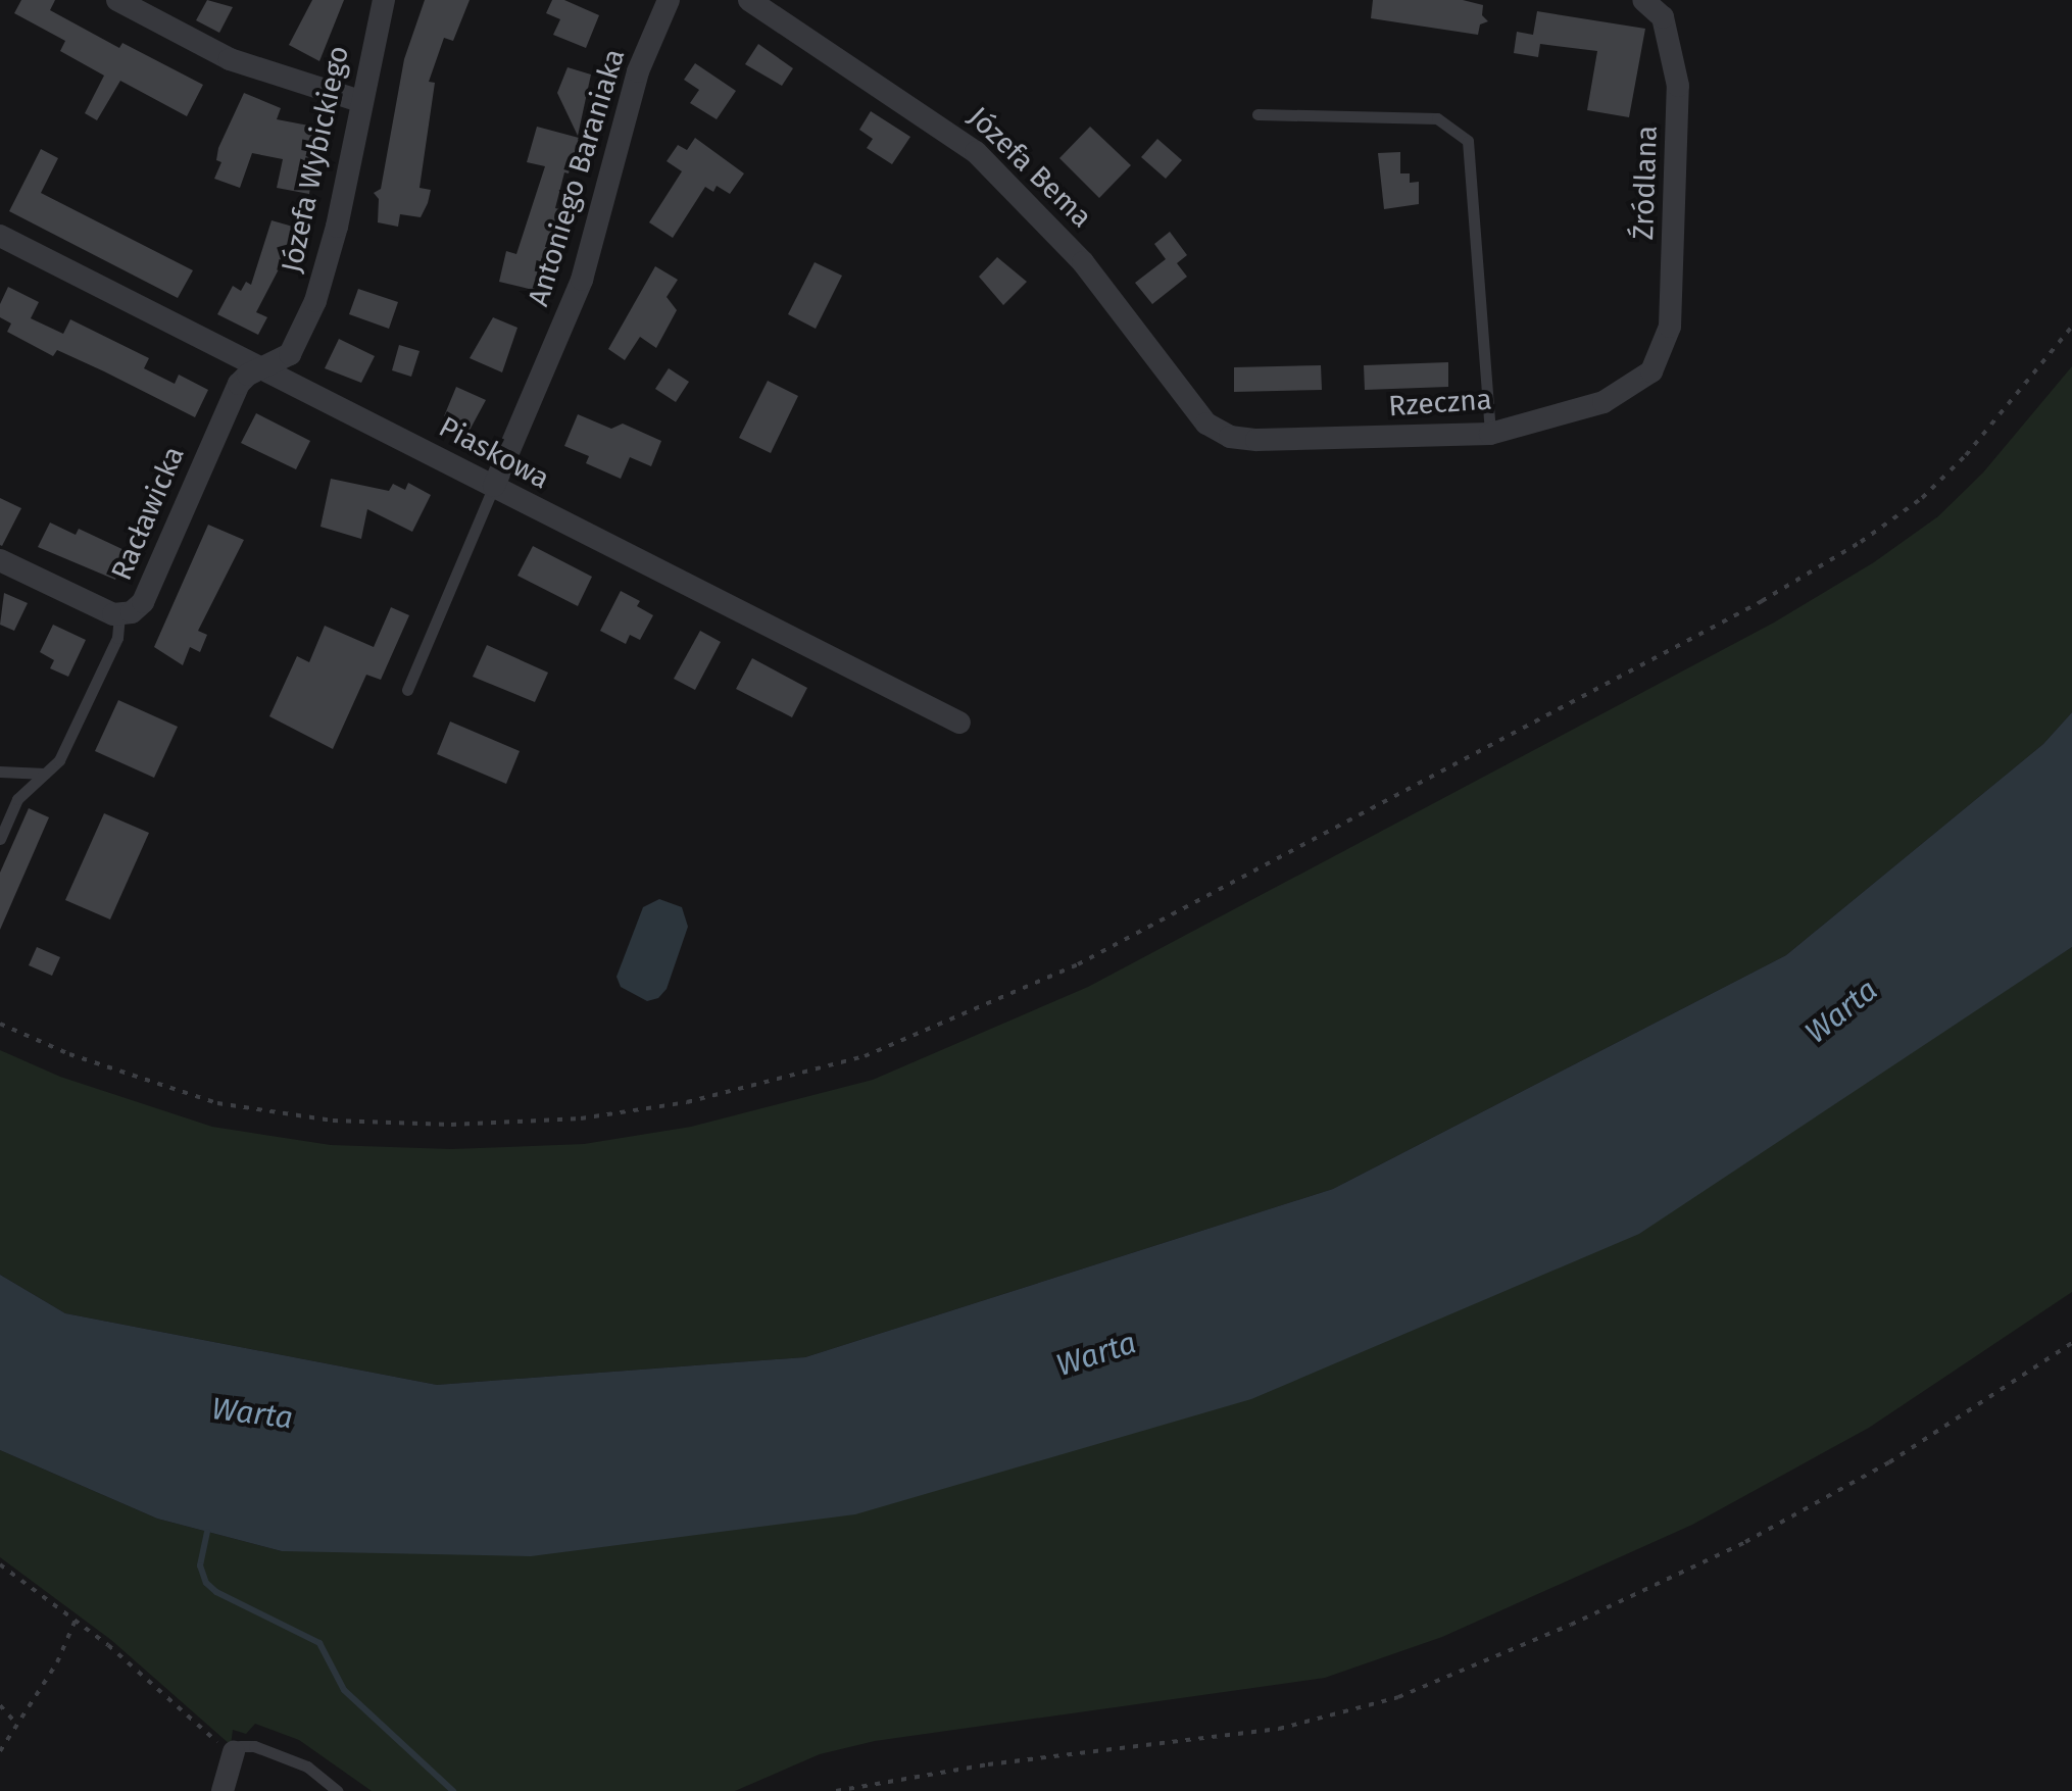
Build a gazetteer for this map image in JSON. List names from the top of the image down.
{
  "streets": {
    "street": [
      "Józefa Wybickiego",
      "Józefa Bema",
      "Antoniego Baraniaka",
      "Źródlana",
      "Rzeczna",
      "Piaskowa",
      "Racławicka"
    ]
  },
  "crossings": [
    ["Józefa Wybickiego", "Piaskowa"],
    ["Józefa Wybickiego", "Racławicka"],
    ["Józefa Bema", "Rzeczna"],
    ["Antoniego Baraniaka", "Piaskowa"],
    ["Źródlana", "Rzeczna"],
    ["Piaskowa", "Racławicka"]
  ],
  "water": ["Warta"]
}
